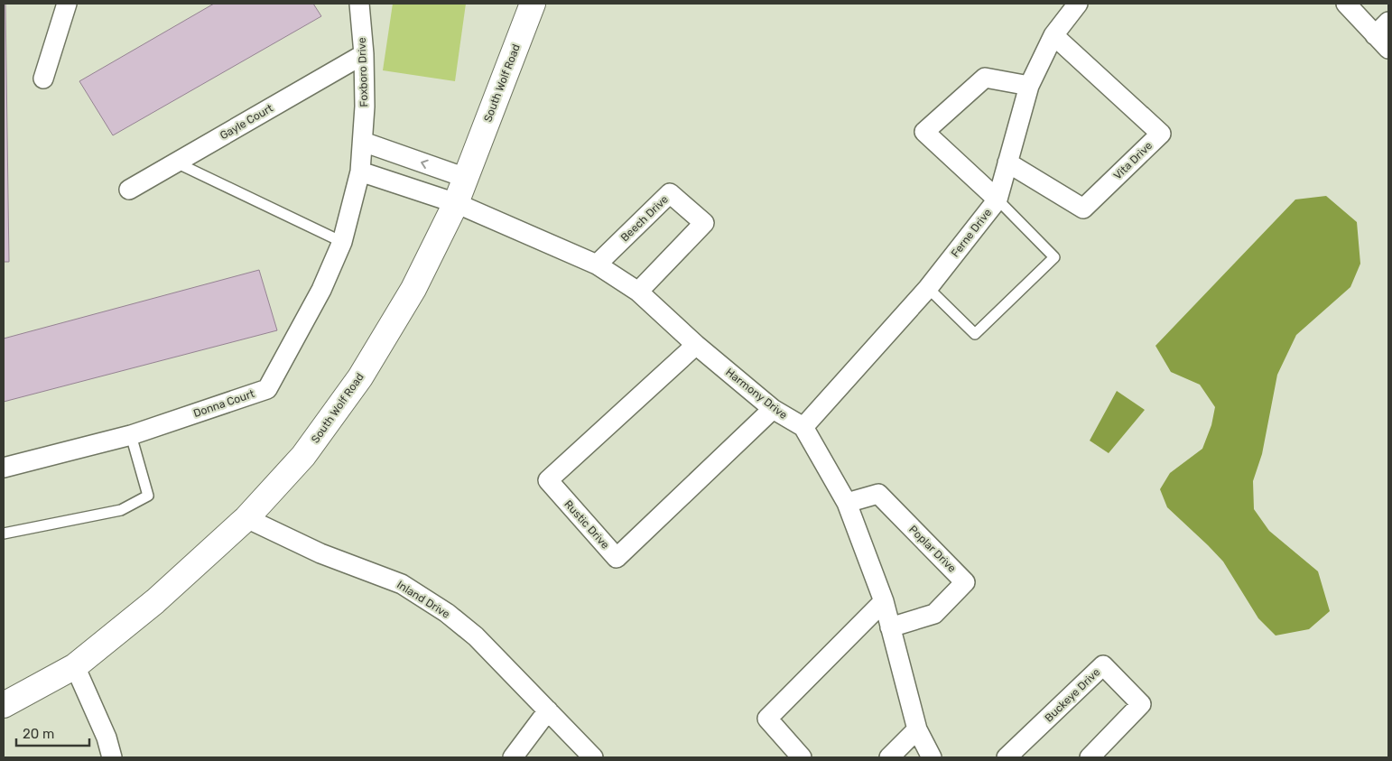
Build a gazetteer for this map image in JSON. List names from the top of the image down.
{
  "streets": {
    "main road": ["South Wolf Road"],
    "street": [
      "Foxboro Drive",
      "Gayle Court",
      "Vita Drive",
      "Beech Drive",
      "Ferne Drive",
      "Harmony Drive",
      "Donna Court",
      "Rustic Drive",
      "Poplar Drive",
      "Inland Drive",
      "Buckeye Drive"
    ]
  },
  "crossings": [
    ["Foxboro Drive", "Gayle Court"],
    ["Foxboro Drive", "Donna Court"],
    ["South Wolf Road", "Harmony Drive"],
    ["South Wolf Road", "Inland Drive"],
    ["Vita Drive", "Ferne Drive"],
    ["Beech Drive", "Harmony Drive"],
    ["Ferne Drive", "Harmony Drive"],
    ["Harmony Drive", "Rustic Drive"],
    ["Harmony Drive", "Poplar Drive"]
  ],
  "scale_bar": "20 m"
}
